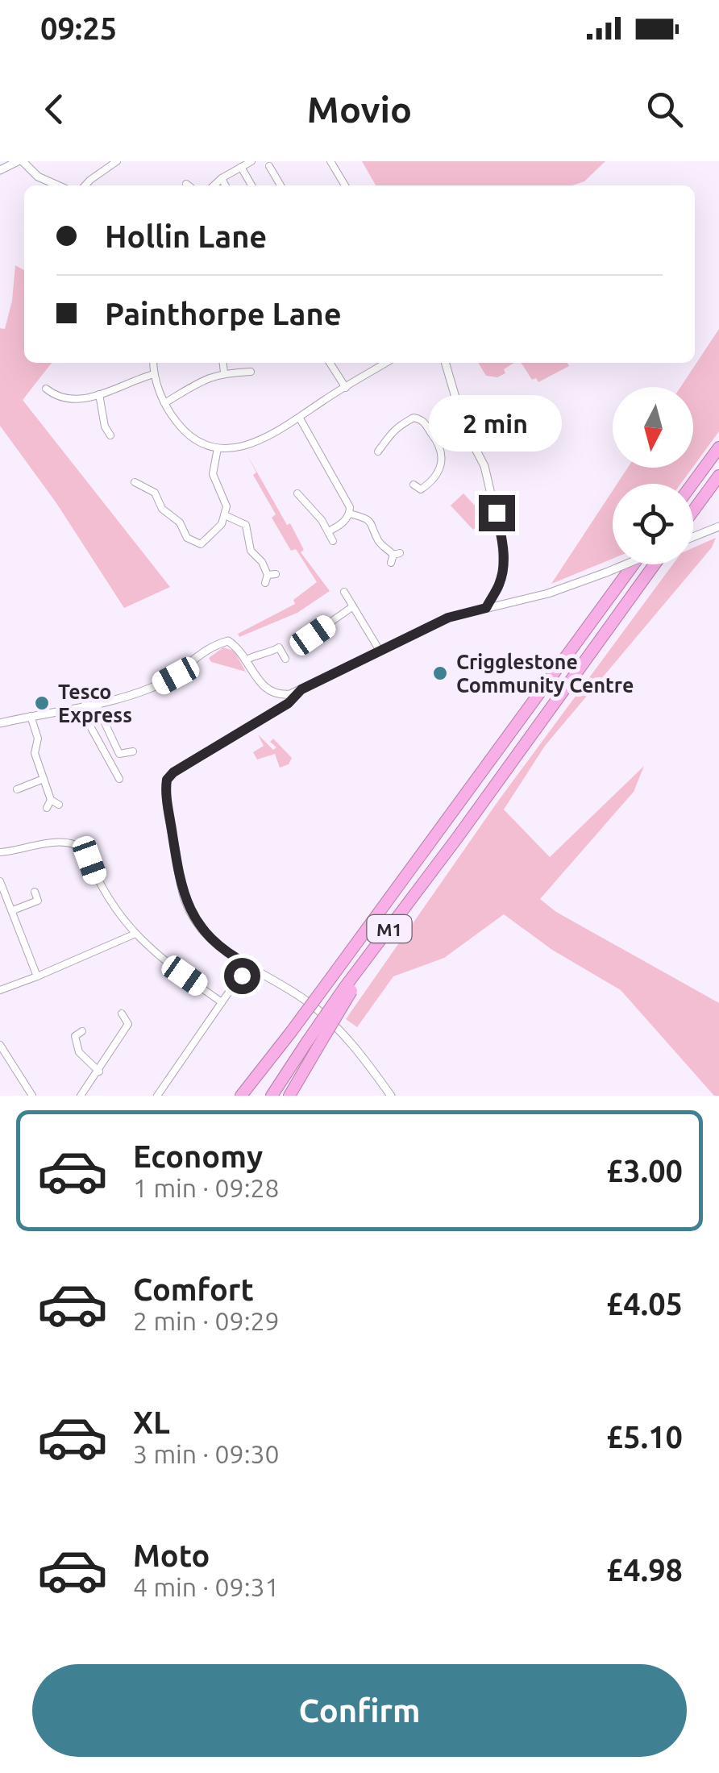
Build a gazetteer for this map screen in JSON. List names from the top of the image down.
{
  "streets": {
    "highway": ["M1"]
  },
  "places": ["Crigglestone Community Centre", "Tesco Express"],
  "north": "bottom",
  "page": {
    "status": "09:25",
    "header": "Movio",
    "banner": ["Hollin Lane", "Painthorpe Lane"],
    "bubble": "2 min",
    "list": [
      {
        "name": "Economy",
        "note": "1 min · 09:28",
        "value": "£3.00"
      },
      {
        "name": "Comfort",
        "note": "2 min · 09:29",
        "value": "£4.05"
      },
      {
        "name": "XL",
        "note": "3 min · 09:30",
        "value": "£5.10"
      },
      {
        "name": "Moto",
        "note": "4 min · 09:31",
        "value": "£4.98"
      }
    ],
    "buttons": "Confirm"
  }
}
